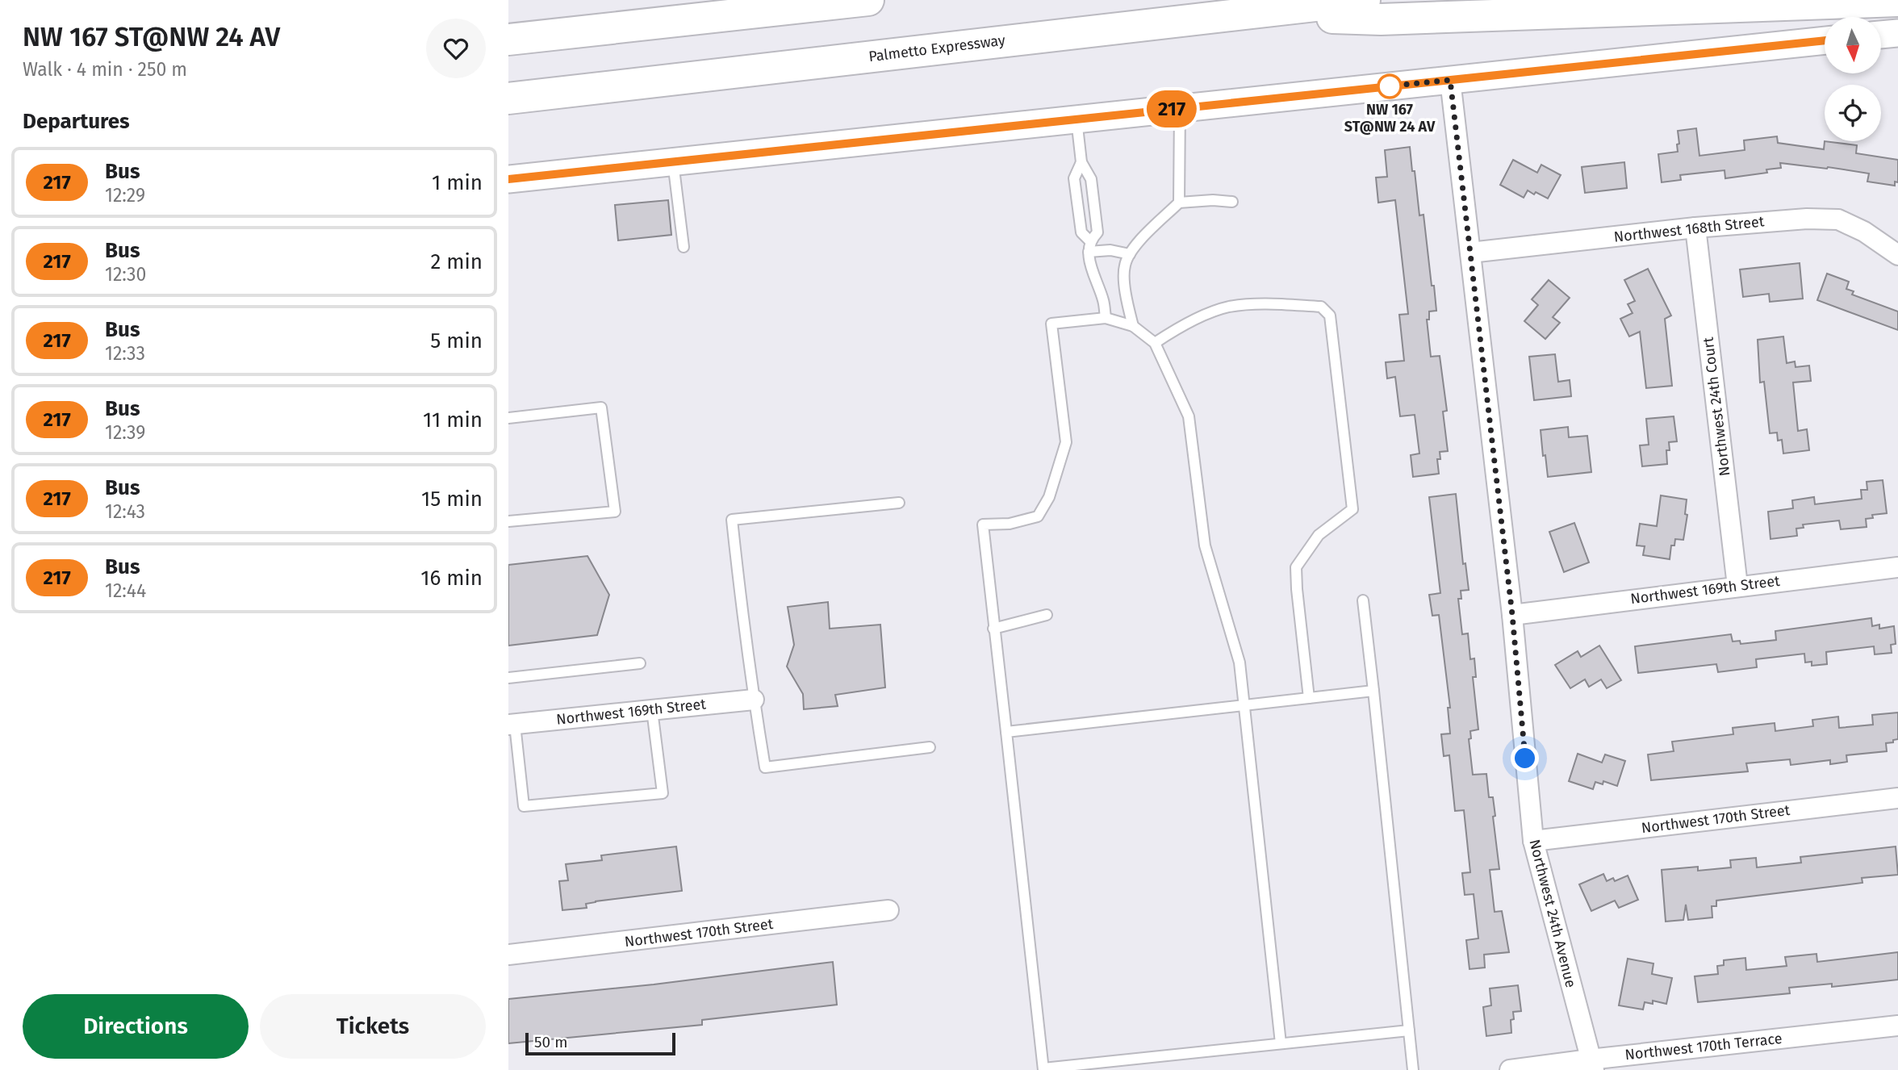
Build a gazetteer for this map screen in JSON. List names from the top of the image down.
{
  "streets": {
    "highway": ["Palmetto Expressway"],
    "street": [
      "Northwest 168th Street",
      "Northwest 24th Court",
      "Northwest 169th Street",
      "Northwest 170th Street",
      "Northwest 24th Avenue",
      "Northwest 170th Terrace"
    ]
  },
  "crossings": [
    ["Northwest 168th Street", "Northwest 24th Court"],
    ["Northwest 168th Street", "Northwest 24th Avenue"],
    ["Northwest 24th Court", "Northwest 169th Street"],
    ["Northwest 169th Street", "Northwest 24th Avenue"],
    ["Northwest 170th Street", "Northwest 24th Avenue"],
    ["Northwest 24th Avenue", "Northwest 170th Terrace"]
  ],
  "places": ["NW 167 ST@NW 24 AV"],
  "lines": ["bus line 217"],
  "scale_bar": "50 m",
  "north": "bottom",
  "page": {
    "heading": [
      ["NW 167 ST@NW 24 AV", "Walk · 4 min · 250 m"],
      "Departures"
    ],
    "on_map": "217",
    "list": [
      {
        "mark": "217",
        "name": "Bus",
        "note": "12:29",
        "value": "1 min"
      },
      {
        "mark": "217",
        "name": "Bus",
        "note": "12:30",
        "value": "2 min"
      },
      {
        "mark": "217",
        "name": "Bus",
        "note": "12:33",
        "value": "5 min"
      },
      {
        "mark": "217",
        "name": "Bus",
        "note": "12:39",
        "value": "11 min"
      },
      {
        "mark": "217",
        "name": "Bus",
        "note": "12:43",
        "value": "15 min"
      },
      {
        "mark": "217",
        "name": "Bus",
        "note": "12:44",
        "value": "16 min"
      }
    ],
    "buttons": ["Directions", "Tickets"],
    "scale": "50 m"
  }
}
